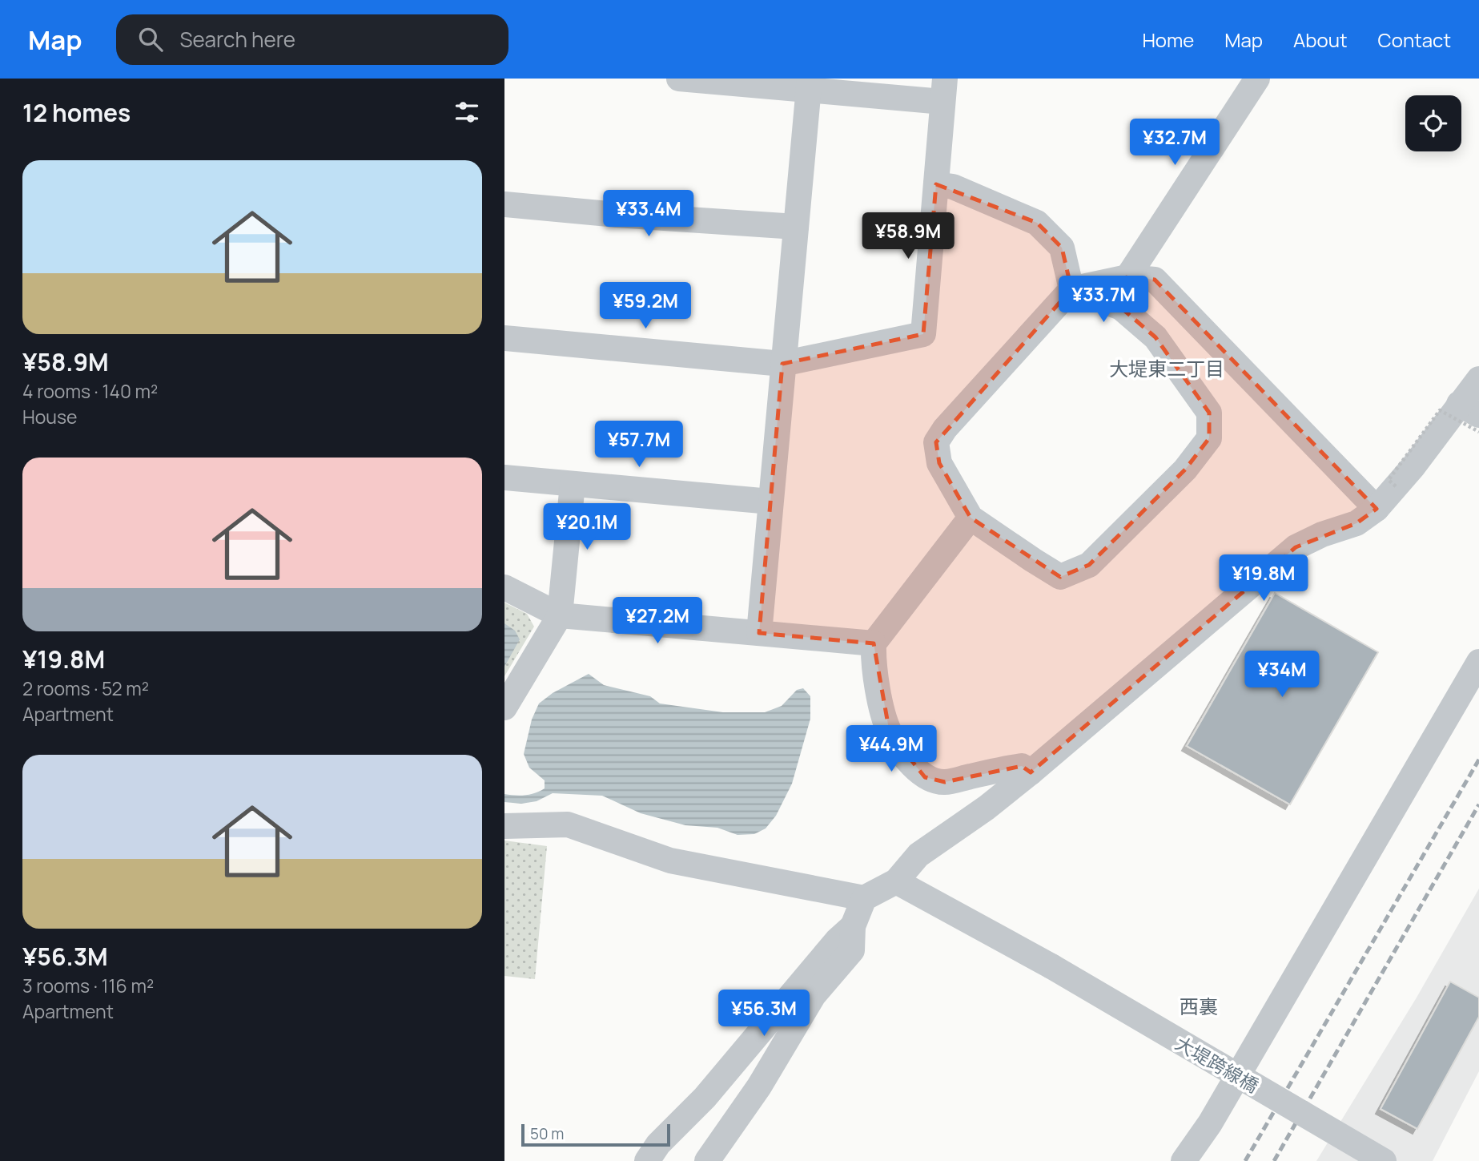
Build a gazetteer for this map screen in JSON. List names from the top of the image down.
{
  "streets": {
    "street": ["大堤跨線橋"]
  },
  "districts": ["大堤東二丁目", "西裏"],
  "scale_bar": "50 m",
  "page": {
    "header": "Map",
    "search": "Search here",
    "nav": [
      "Home",
      "Map",
      "About",
      "Contact"
    ],
    "heading": "12 homes",
    "price": [
      "¥32.7M",
      "¥33.4M",
      "¥58.9M",
      "¥33.7M",
      "¥59.2M",
      "¥57.7M",
      "¥20.1M",
      "¥19.8M",
      "¥27.2M",
      "¥34M",
      "¥44.9M",
      "¥56.3M"
    ],
    "list": [
      {
        "name": "¥58.9M",
        "note": "4 rooms · 140 m² · House"
      },
      {
        "name": "¥19.8M",
        "note": "2 rooms · 52 m² · Apartment"
      },
      {
        "name": "¥56.3M",
        "note": "3 rooms · 116 m² · Apartment"
      }
    ],
    "scale": "50 m"
  }
}
